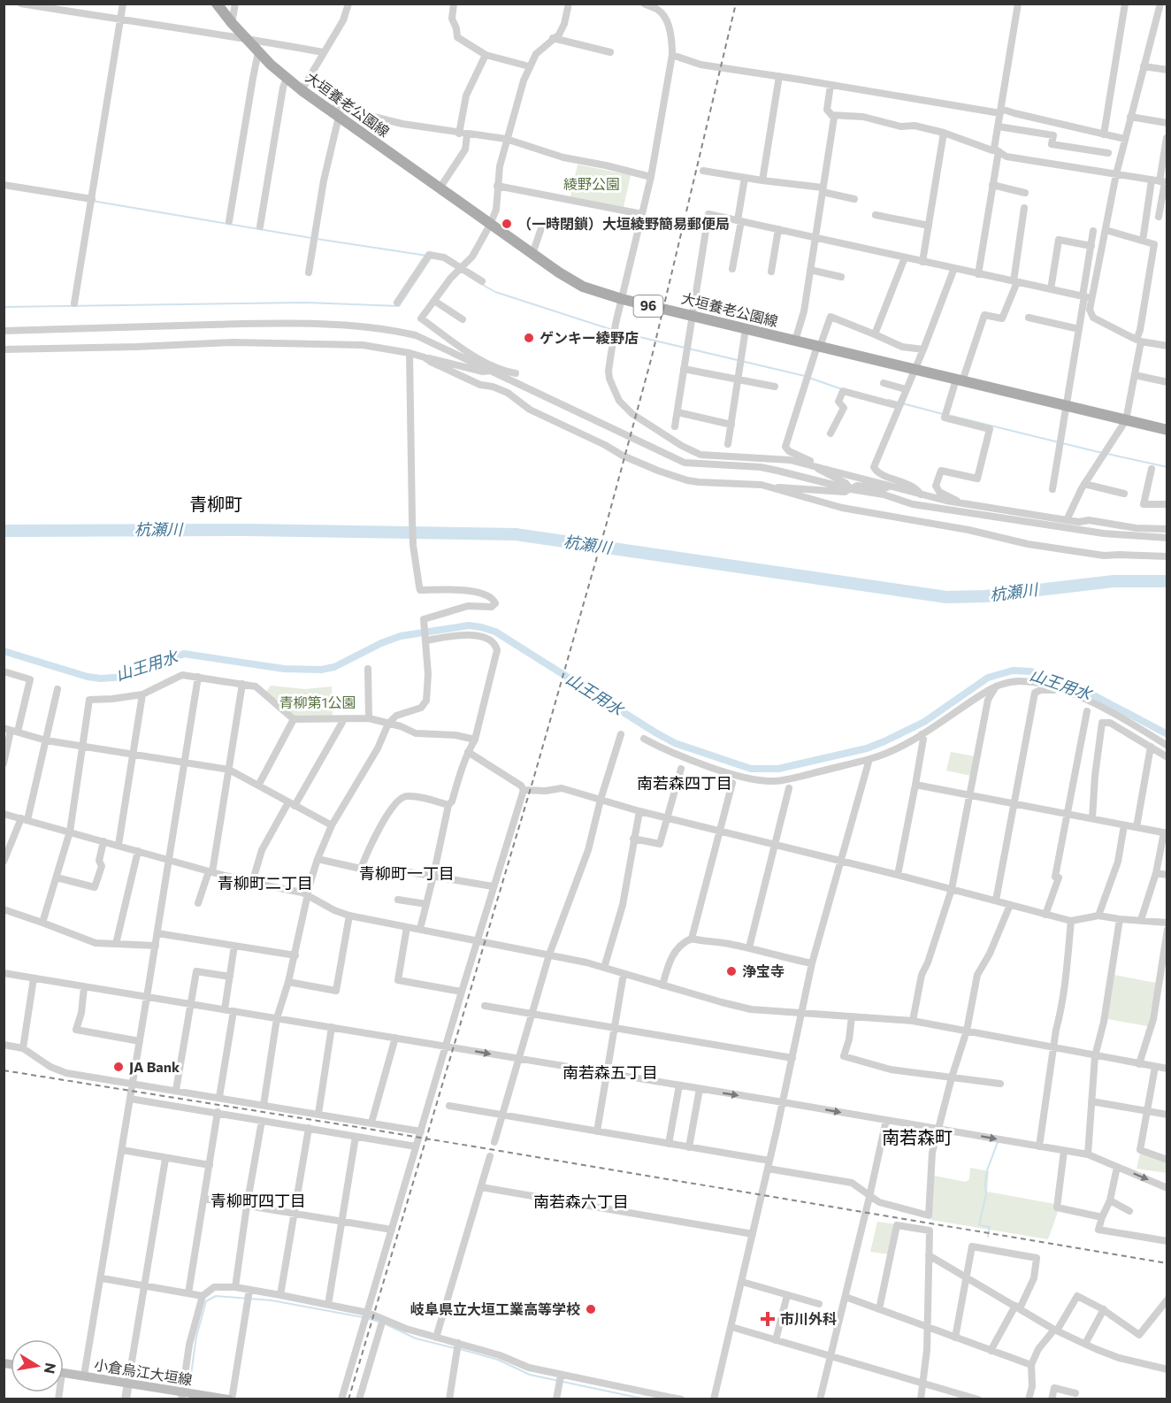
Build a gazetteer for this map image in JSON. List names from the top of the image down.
{
  "streets": {
    "main road": ["大垣養老公園線", "96", "小倉烏江大垣線"]
  },
  "districts": [
    "青柳町",
    "南若森四丁目",
    "青柳町一丁目",
    "青柳町二丁目",
    "南若森五丁目",
    "南若森町",
    "青柳町四丁目",
    "南若森六丁目"
  ],
  "water": ["杭瀬川", "山王用水"],
  "parks": ["綾野公園", "青柳第1公園"],
  "places": {
    "other": [
      "（一時閉鎖）大垣綾野簡易郵便局",
      "ゲンキー綾野店",
      "浄宝寺",
      "JA Bank",
      "岐阜県立大垣工業高等学校"
    ],
    "health": ["市川外科"]
  },
  "north": "right"
}
